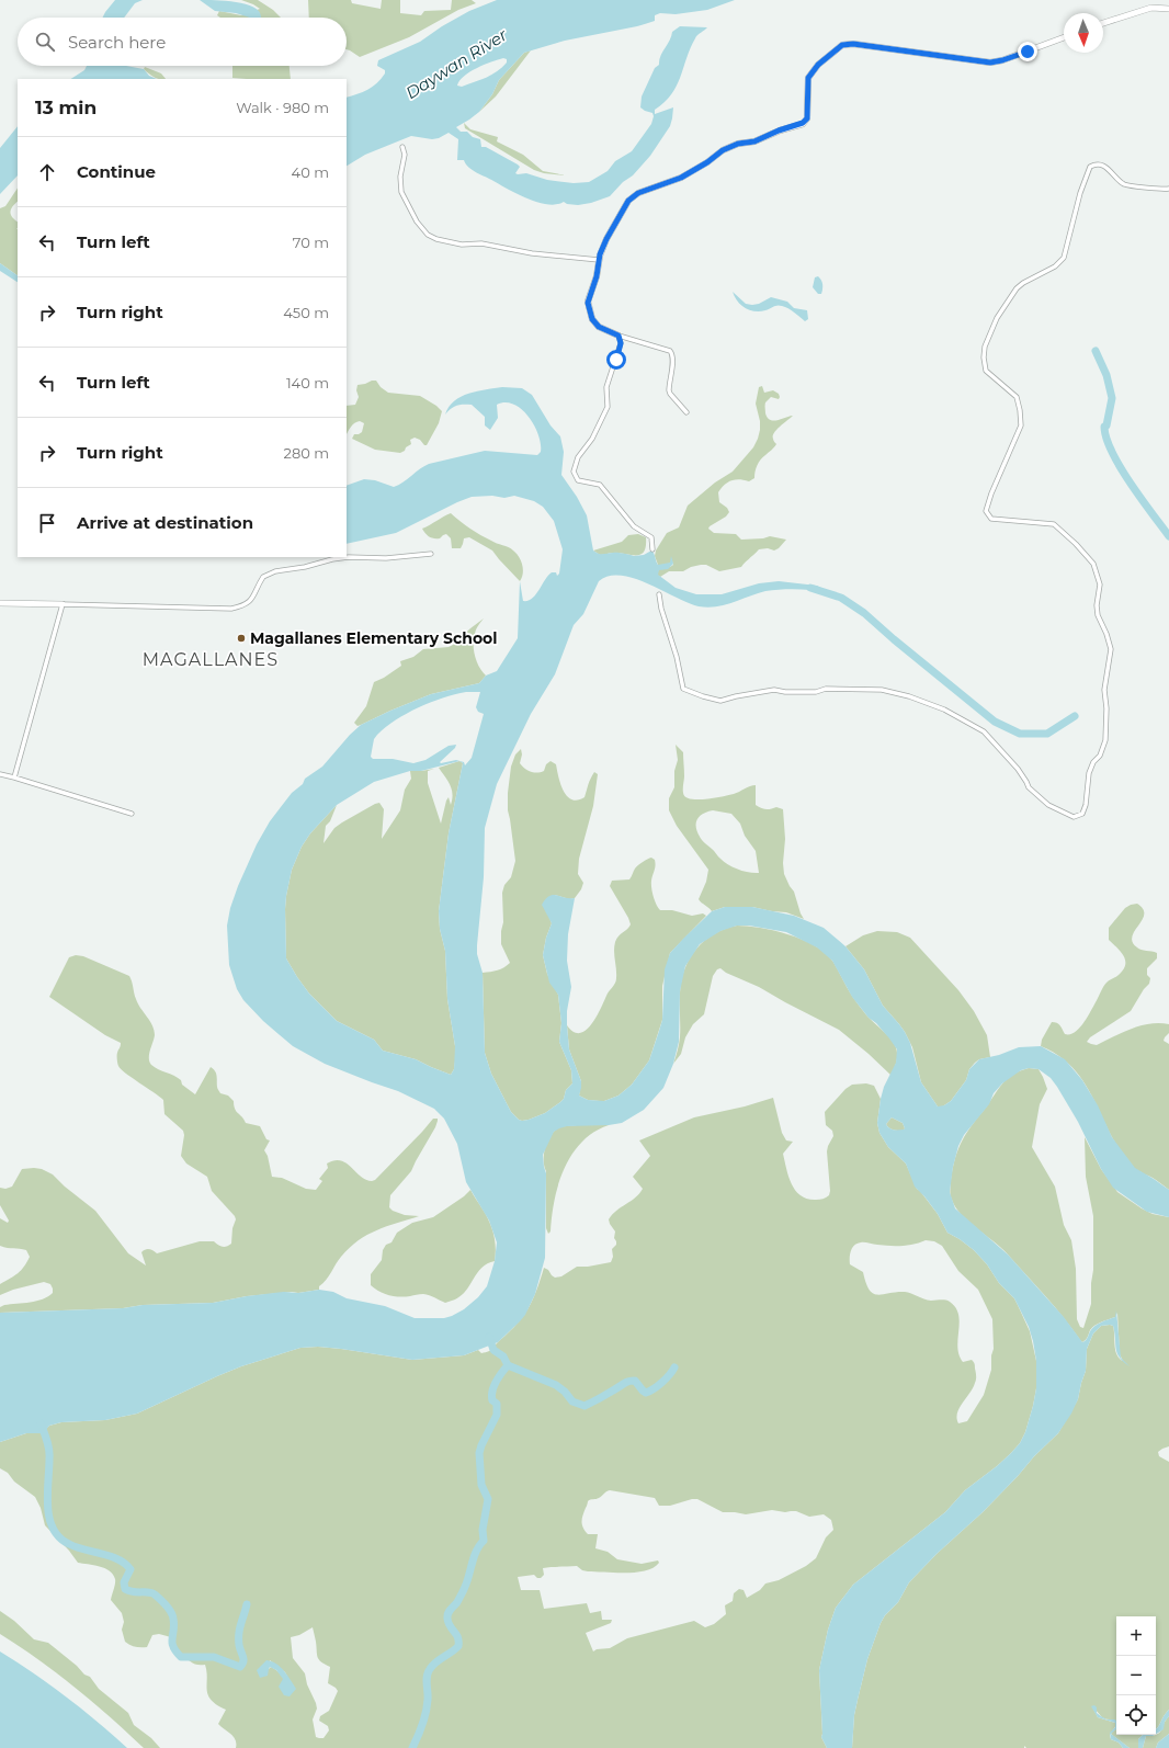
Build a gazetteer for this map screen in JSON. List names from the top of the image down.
{
  "districts": ["MAGALLANES"],
  "water": ["Daywan River"],
  "places": ["Magallanes Elementary School"],
  "north": "bottom",
  "page": {
    "search": "Search here",
    "heading": ["13 min", "Walk · 980 m"],
    "list": [
      ["Continue", "40 m"],
      ["Turn left", "70 m"],
      ["Turn right", "450 m"],
      ["Turn left", "140 m"],
      ["Turn right", "280 m"],
      "Arrive at destination"
    ],
    "map_buttons": ["+", "−"]
  }
}
